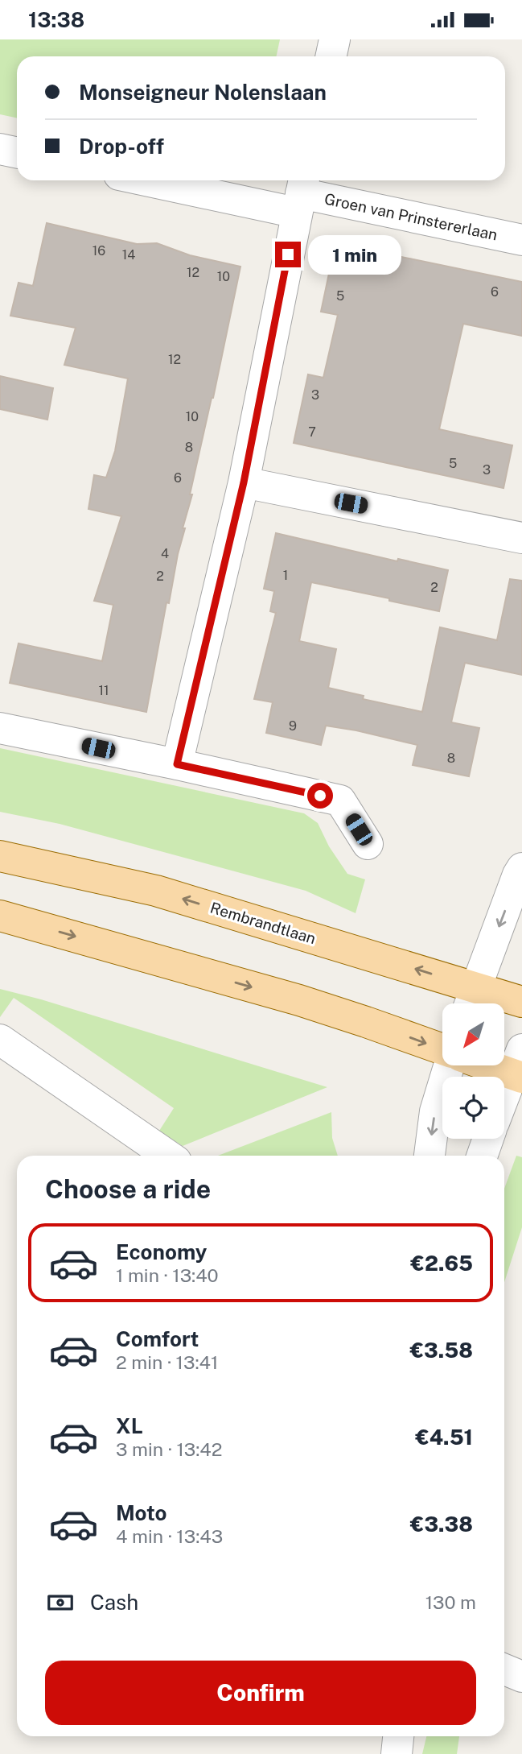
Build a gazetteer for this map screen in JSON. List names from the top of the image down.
{
  "streets": {
    "main road": ["Rembrandtlaan"],
    "street": ["Groen van Prinstererlaan"]
  },
  "house_numbers": [
    "16",
    "14",
    "12",
    "10",
    "6",
    "5",
    "12",
    "3",
    "10",
    "7",
    "8",
    "5",
    "3",
    "6",
    "4",
    "1",
    "2",
    "2",
    "11",
    "9",
    "8"
  ],
  "north": "bottom left",
  "page": {
    "status": "13:38",
    "banner": ["Monseigneur Nolenslaan", "Drop-off"],
    "bubble": "1 min",
    "heading": "Choose a ride",
    "list": [
      {
        "name": "Economy",
        "note": "1 min · 13:40",
        "value": "€2.65"
      },
      {
        "name": "Comfort",
        "note": "2 min · 13:41",
        "value": "€3.58"
      },
      {
        "name": "XL",
        "note": "3 min · 13:42",
        "value": "€4.51"
      },
      {
        "name": "Moto",
        "note": "4 min · 13:43",
        "value": "€3.38"
      }
    ],
    "pay": ["Cash", "130 m"],
    "buttons": "Confirm"
  }
}
